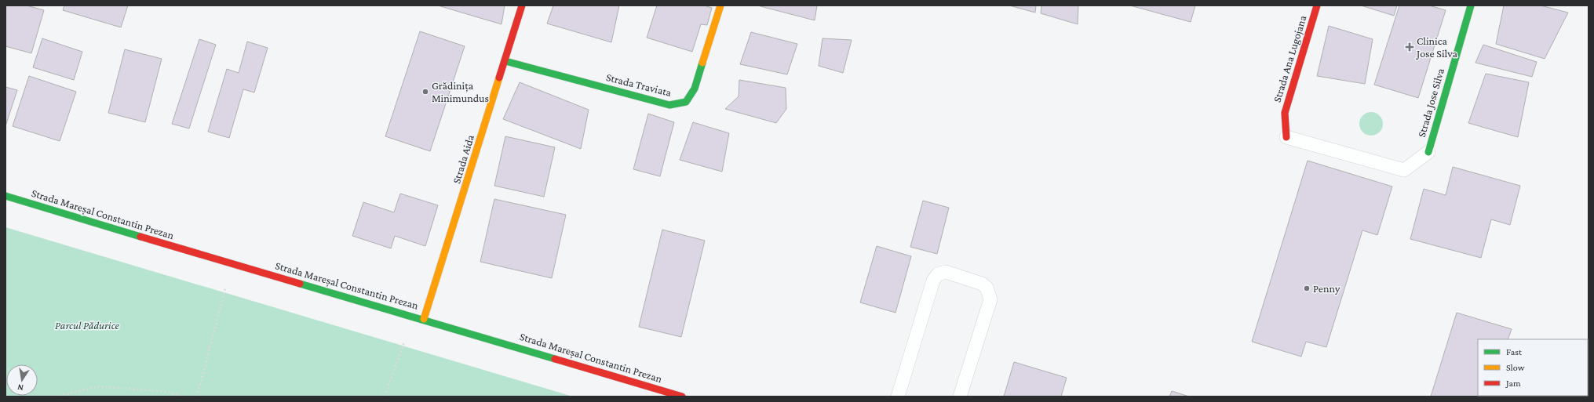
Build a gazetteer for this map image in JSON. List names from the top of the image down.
{
  "streets": {
    "street": [
      "Strada Ana Lugojana",
      "Strada Traviata",
      "Strada Jose Silva",
      "Strada Aida",
      "Strada Mareșal Constantin Prezan"
    ]
  },
  "crossings": [
    ["Strada Traviata", "Strada Aida"],
    ["Strada Aida", "Strada Mareșal Constantin Prezan"]
  ],
  "parks": ["Parcul Pădurice"],
  "places": {
    "health": ["Clinica Jose Silva"],
    "other": ["Grădinița Minimundus", "Penny"]
  },
  "legend": ["Fast", "Slow", "Jam"],
  "north": "bottom"
}
